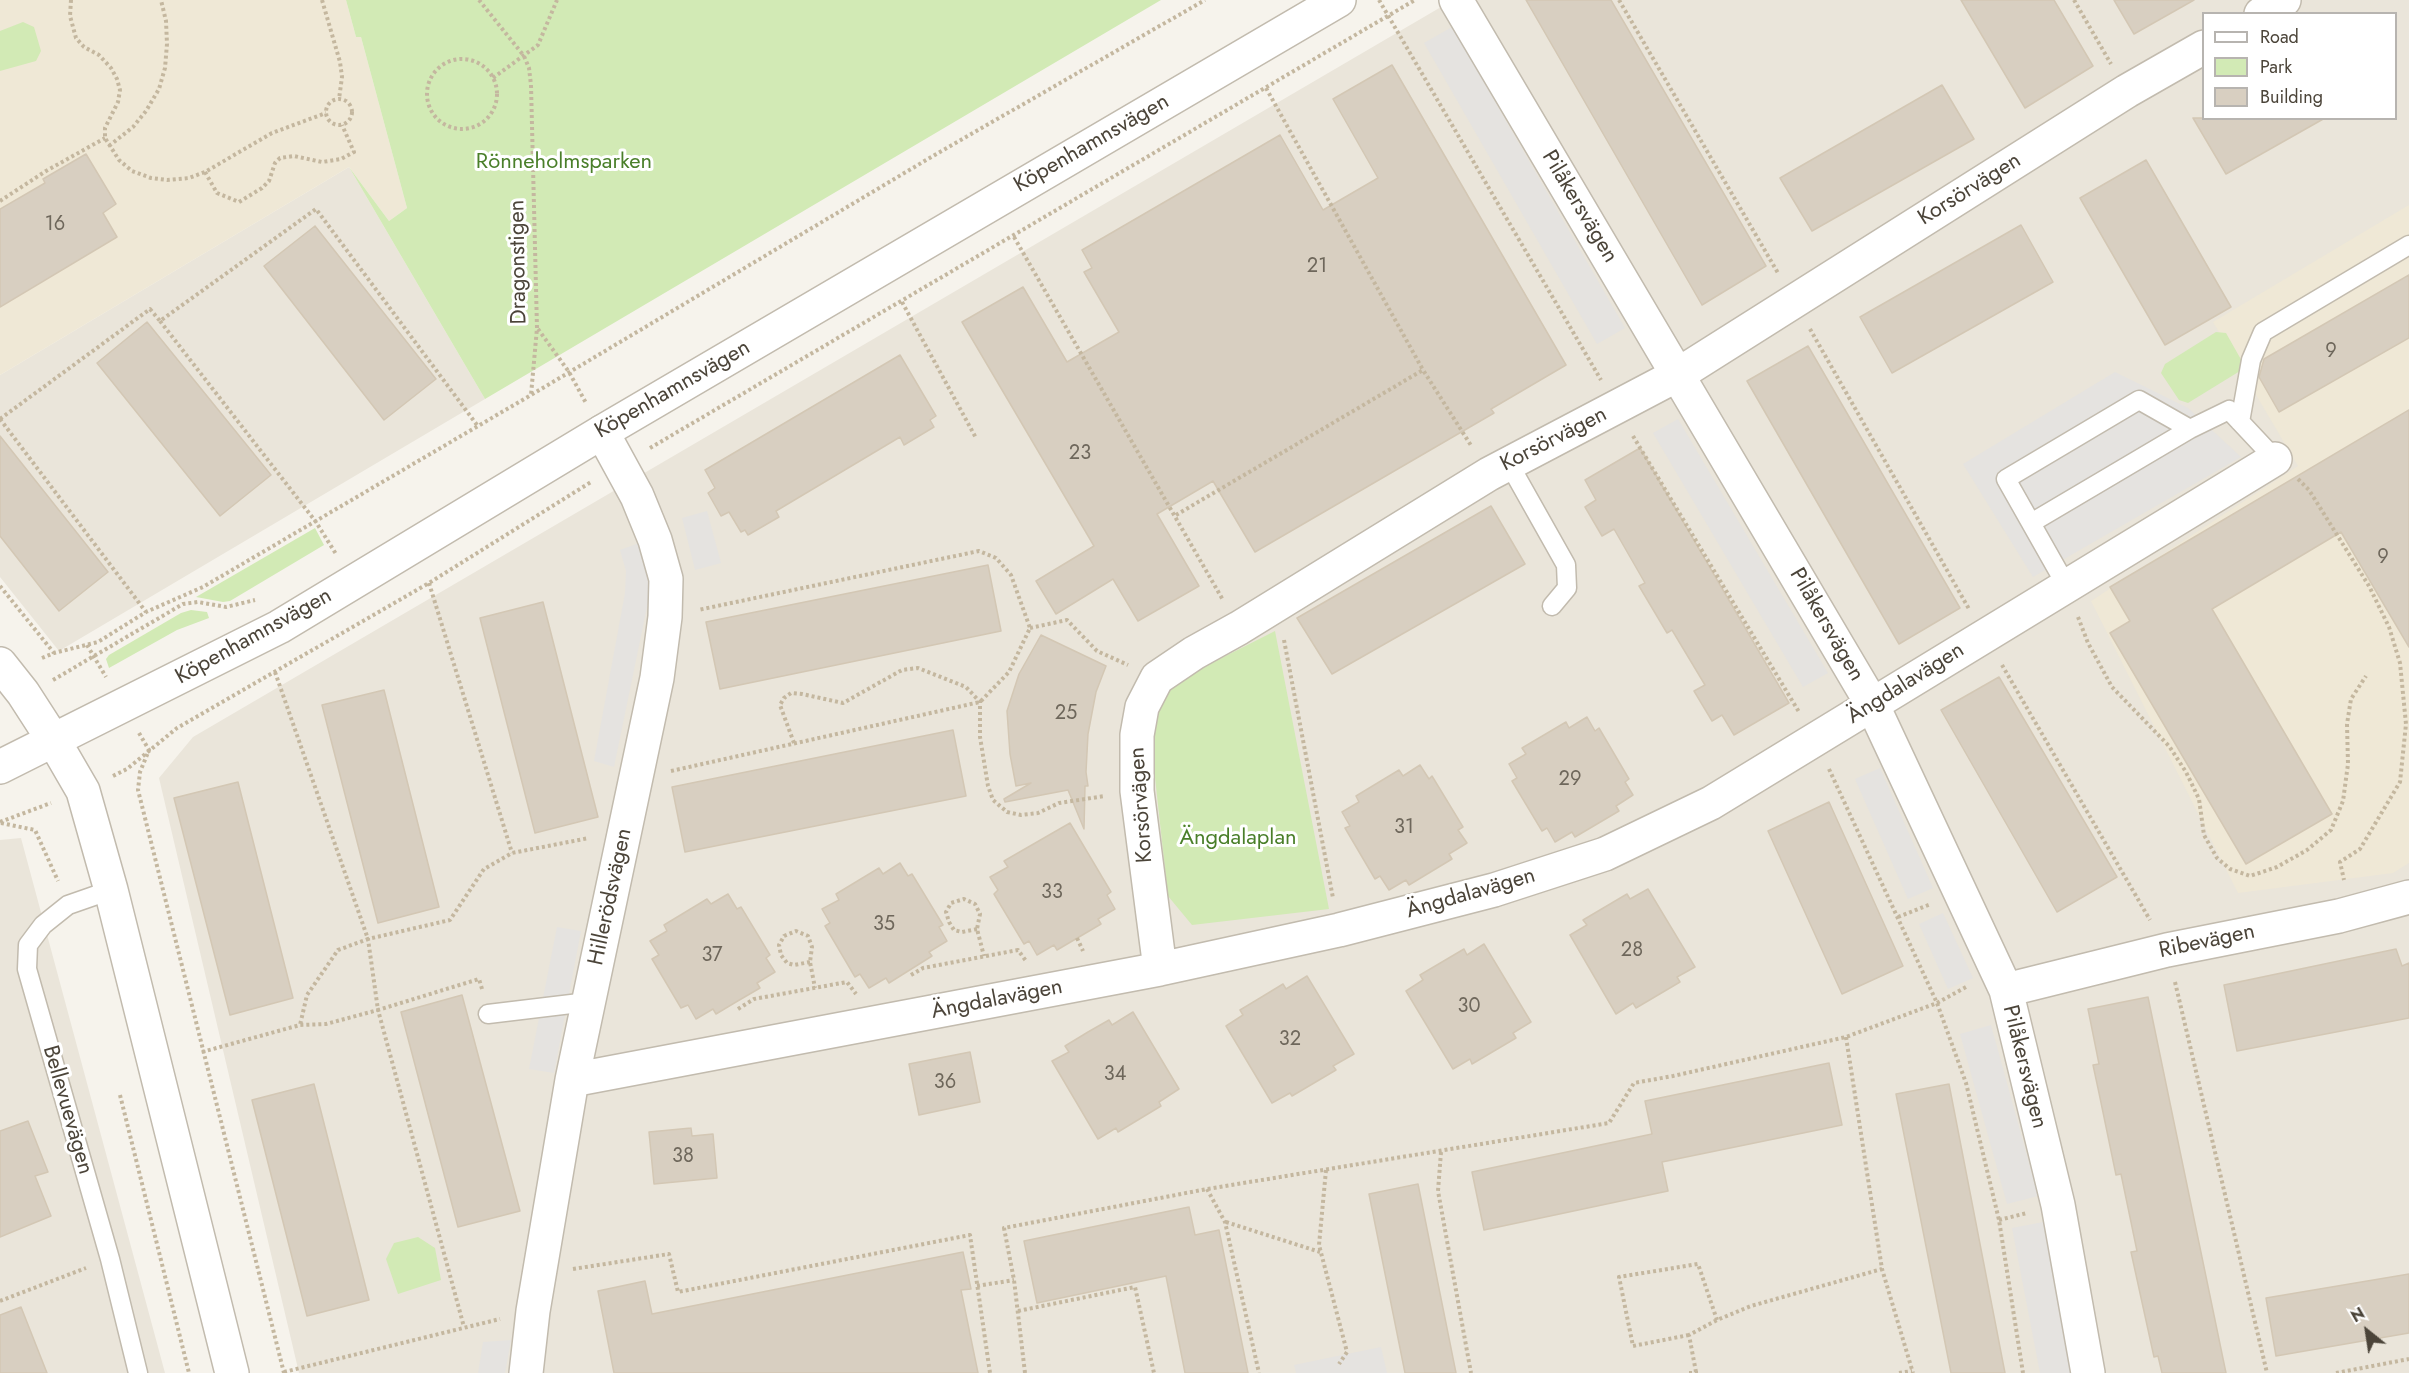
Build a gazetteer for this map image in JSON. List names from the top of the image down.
{
  "streets": {
    "street": [
      "Köpenhamnsvägen",
      "Korsörvägen",
      "Pilåkersvägen",
      "Ängdalavägen",
      "Hillerödsvägen",
      "Ribevägen"
    ],
    "lane": ["Bellevuevägen"],
    "path": ["Dragonstigen"]
  },
  "crossings": [
    ["Köpenhamnsvägen", "Hillerödsvägen"],
    ["Korsörvägen", "Pilåkersvägen"],
    ["Korsörvägen", "Ängdalavägen"],
    ["Pilåkersvägen", "Ängdalavägen"],
    ["Pilåkersvägen", "Ribevägen"],
    ["Ängdalavägen", "Hillerödsvägen"]
  ],
  "parks": ["Rönneholmsparken", "Ängdalaplan"],
  "house_numbers": [
    "16",
    "21",
    "9",
    "23",
    "9",
    "25",
    "29",
    "31",
    "33",
    "35",
    "28",
    "37",
    "30",
    "32",
    "34",
    "36",
    "38"
  ],
  "legend": ["Road", "Park", "Building"],
  "north": "top left"
}
